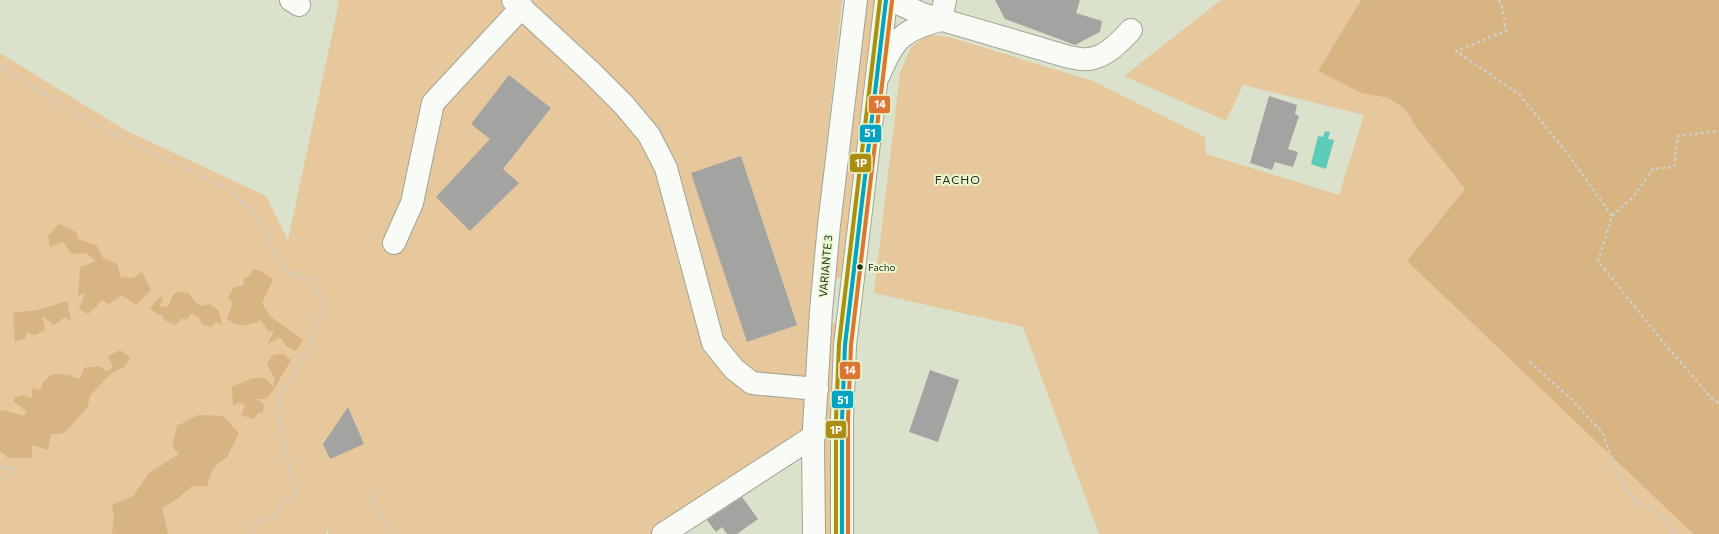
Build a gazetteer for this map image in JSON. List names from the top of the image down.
{
  "streets": {
    "street": ["VARIANTE 3"]
  },
  "districts": ["FACHO"],
  "places": ["Facho"],
  "lines": ["transit line 51", "transit line 1P", "transit line 14"]
}
